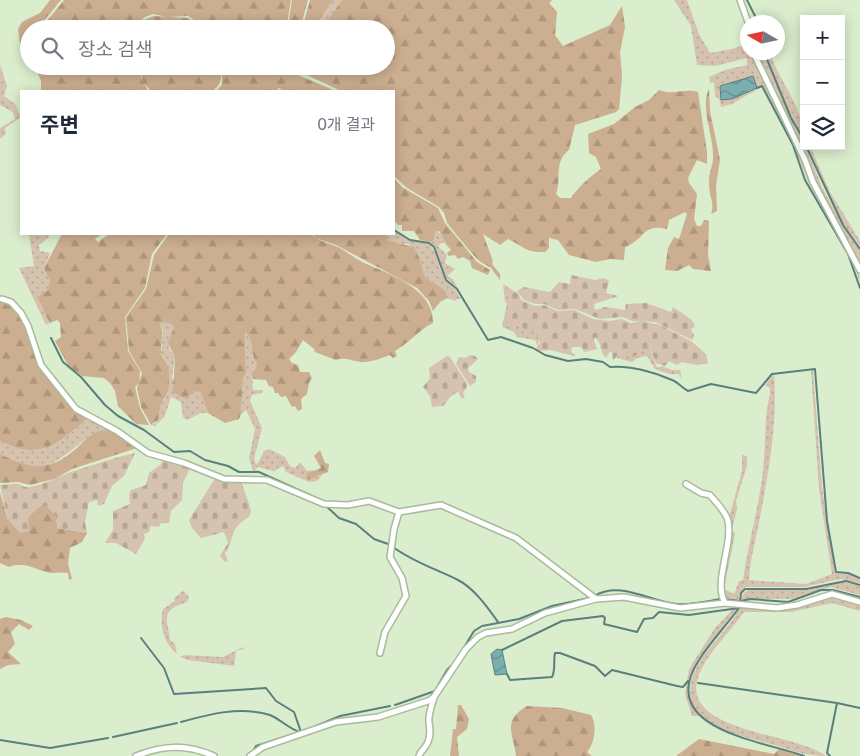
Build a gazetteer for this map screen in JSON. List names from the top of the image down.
{
  "north": "left",
  "page": {
    "map_buttons": ["+", "−"],
    "search": "장소 검색",
    "heading": ["주변", "0개 결과"]
  }
}
